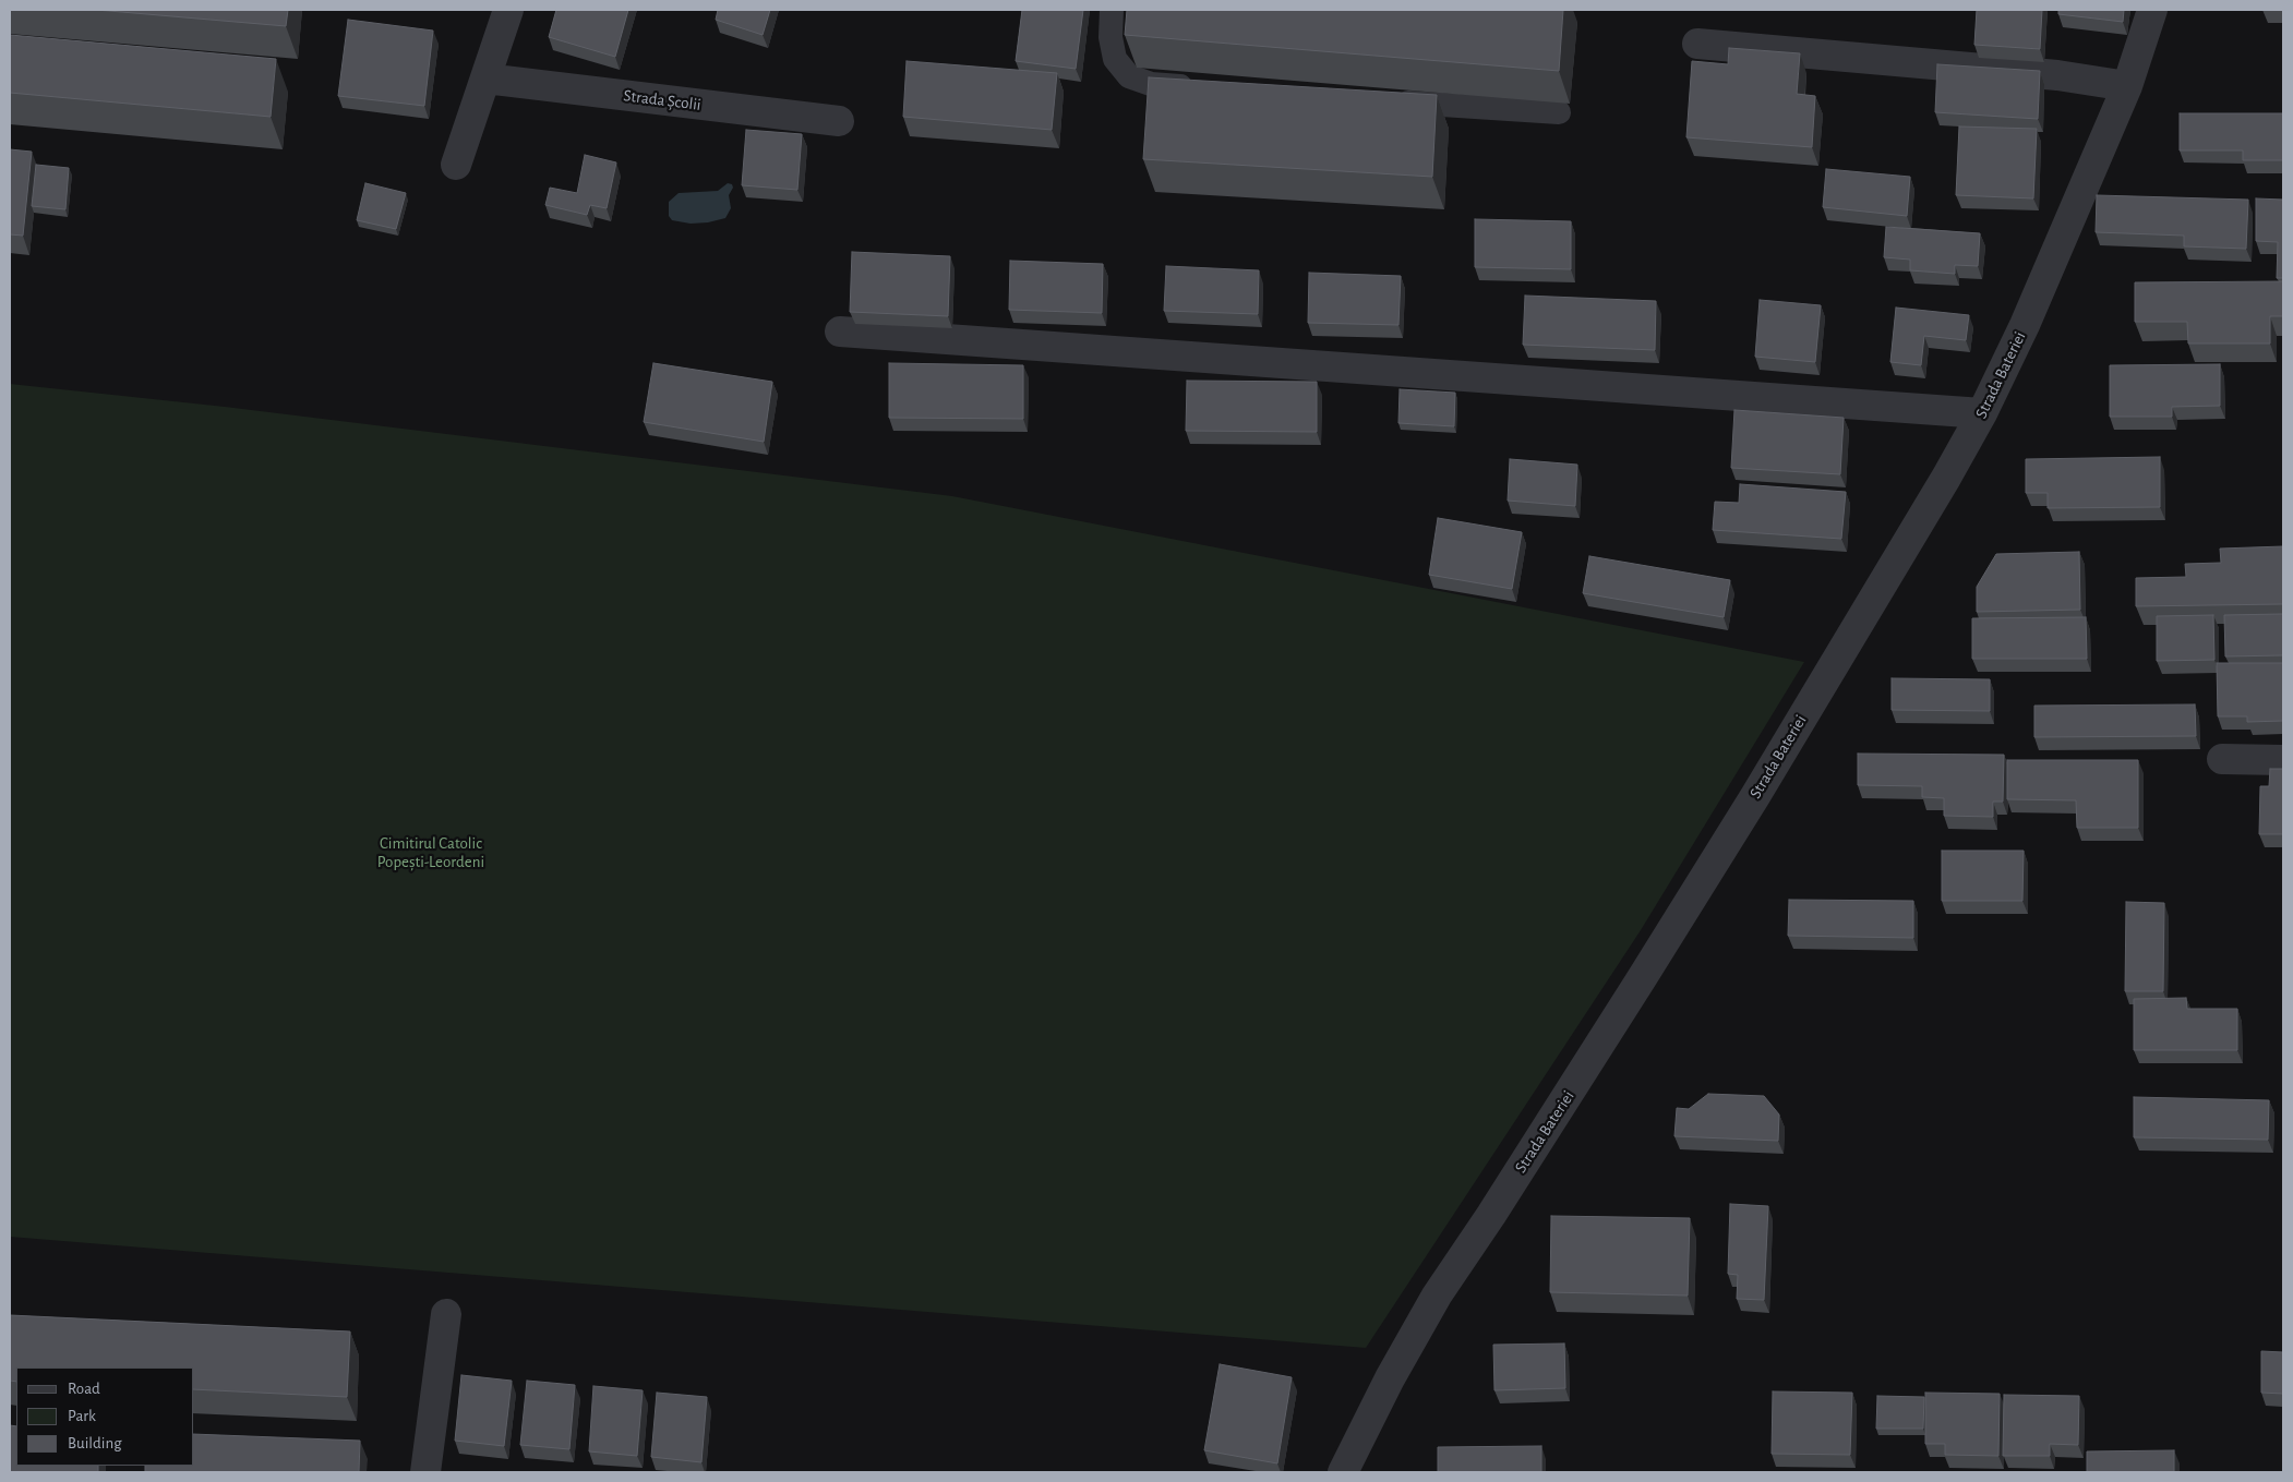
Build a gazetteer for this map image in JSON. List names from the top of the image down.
{
  "streets": {
    "street": ["Strada Școlii", "Strada Bateriei"]
  },
  "parks": ["Cimitirul Catolic Popești-Leordeni"],
  "legend": ["Road", "Park", "Building"]
}
